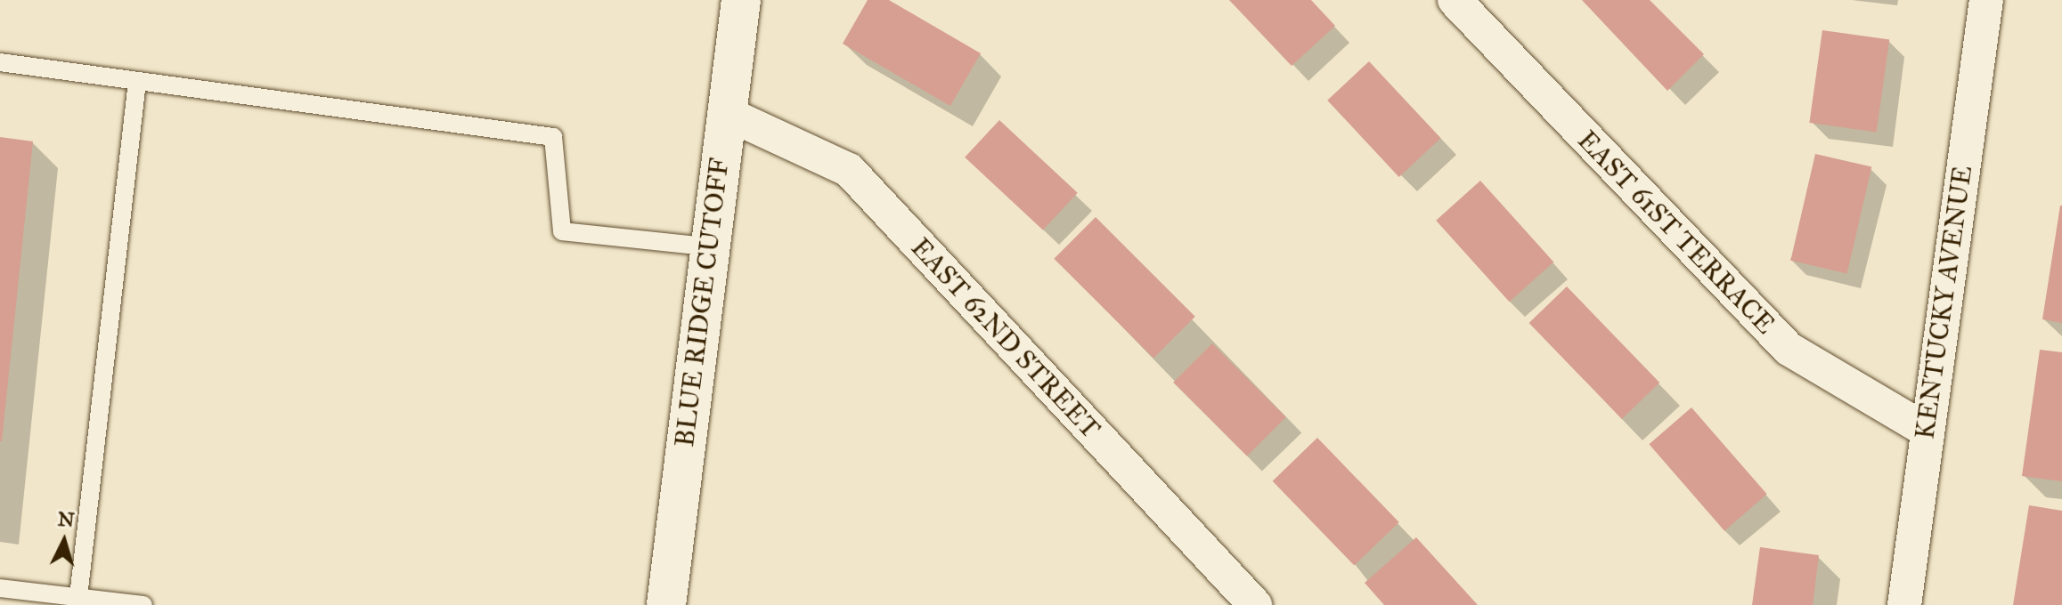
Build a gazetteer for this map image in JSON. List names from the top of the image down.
{
  "streets": {
    "main road": ["BLUE RIDGE CUTOFF"],
    "street": ["EAST 61ST TERRACE", "KENTUCKY AVENUE", "EAST 62ND STREET"]
  },
  "crossings": [
    ["EAST 61ST TERRACE", "KENTUCKY AVENUE"],
    ["BLUE RIDGE CUTOFF", "EAST 62ND STREET"]
  ],
  "north": "top"
}
